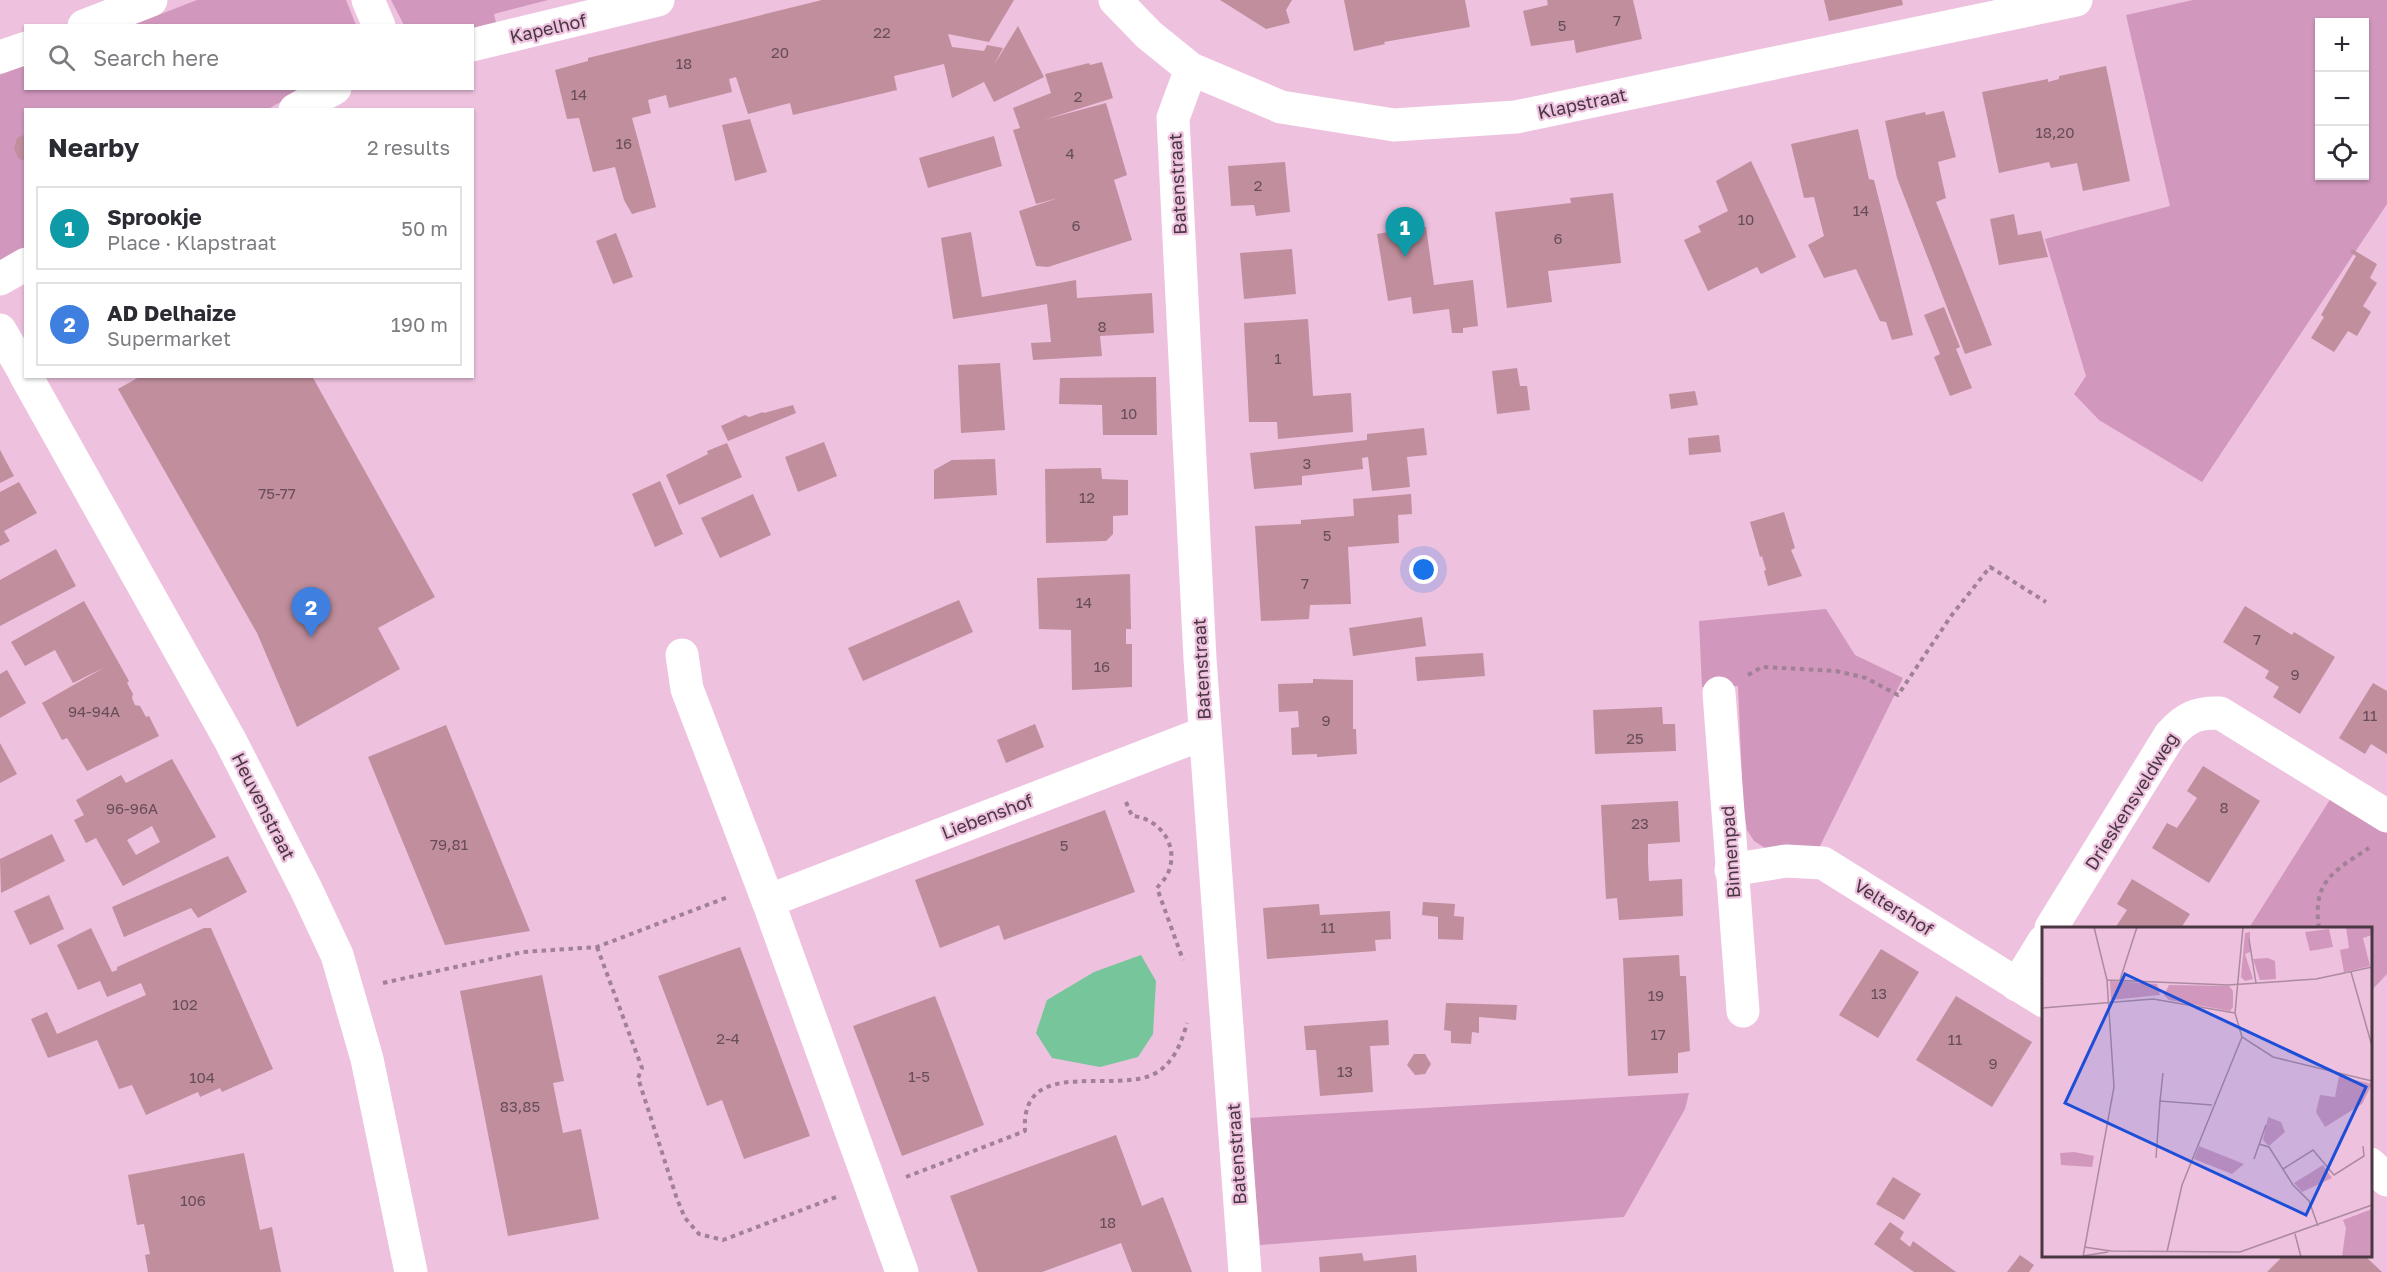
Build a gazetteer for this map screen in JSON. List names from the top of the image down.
{
  "streets": {
    "street": [
      "Kapelhof",
      "Klapstraat",
      "Batenstraat",
      "Drieskensveldweg",
      "Heuvenstraat",
      "Liebenshof",
      "Binnenpad",
      "Veltershof"
    ]
  },
  "crossings": [
    ["Klapstraat", "Batenstraat"],
    ["Batenstraat", "Liebenshof"],
    ["Binnenpad", "Veltershof"]
  ],
  "house_numbers": [
    "7",
    "5",
    "22",
    "20",
    "18",
    "14",
    "2",
    "18,20",
    "16",
    "4",
    "2",
    "14",
    "10",
    "6",
    "6",
    "8",
    "1",
    "10",
    "3",
    "75-77",
    "12",
    "5",
    "7",
    "14",
    "7",
    "16",
    "9",
    "94-94A",
    "11",
    "9",
    "25",
    "8",
    "96-96A",
    "23",
    "79,81",
    "5",
    "11",
    "13",
    "19",
    "102",
    "17",
    "2-4",
    "11",
    "9",
    "13",
    "1-5",
    "104",
    "83,85",
    "106",
    "18"
  ],
  "page": {
    "map_buttons": ["+", "−"],
    "search": "Search here",
    "heading": ["Nearby", "2 results"],
    "list": [
      {
        "mark": "1",
        "name": "Sprookje",
        "note": "Place · Klapstraat",
        "value": "50 m"
      },
      {
        "mark": "2",
        "name": "AD Delhaize",
        "note": "Supermarket",
        "value": "190 m"
      }
    ],
    "pins": ["1", "2"]
  }
}
